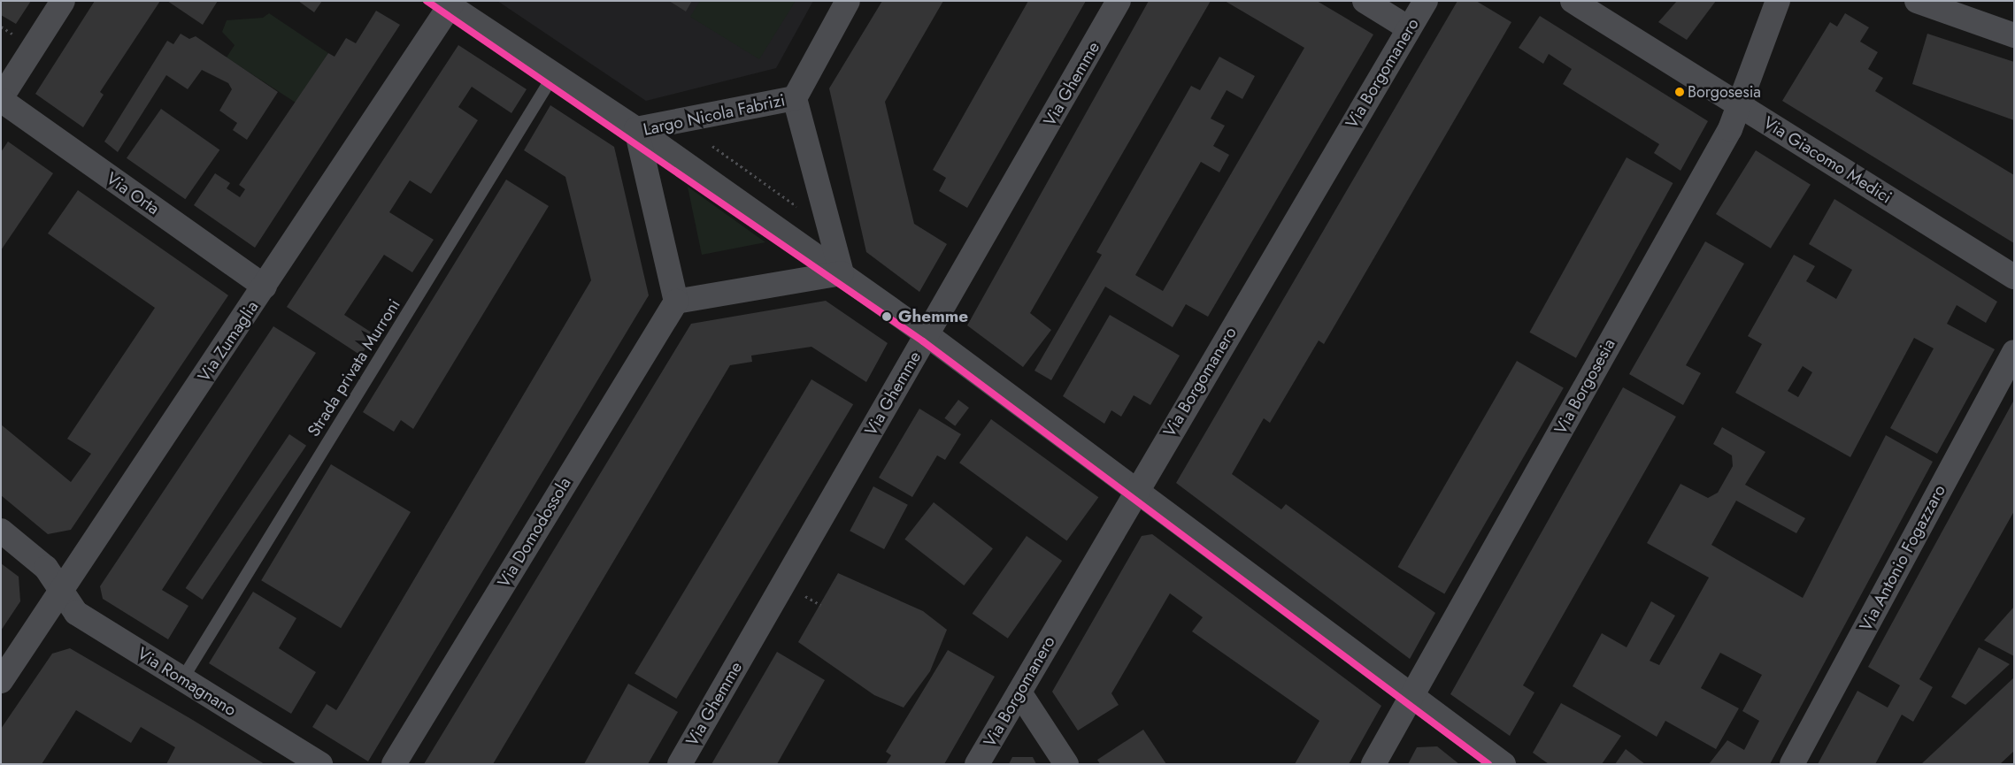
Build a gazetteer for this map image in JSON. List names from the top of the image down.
{
  "streets": {
    "street": [
      "Via Borgomanero",
      "Via Ghemme",
      "Largo Nicola Fabrizi",
      "Via Giacomo Medici",
      "Via Orta",
      "Via Zumaglia",
      "Via Borgosesia",
      "Via Domodossola",
      "Via Antonio Fogazzaro",
      "Via Romagnano"
    ],
    "lane": ["Strada privata Murroni"]
  },
  "crossings": [
    ["Largo Nicola Fabrizi", "Via Domodossola"],
    ["Via Giacomo Medici", "Via Borgosesia"],
    ["Via Orta", "Via Zumaglia"],
    ["Via Zumaglia", "Via Romagnano"],
    ["Strada privata Murroni", "Via Romagnano"]
  ],
  "places": ["Borgosesia", "Ghemme"]
}
